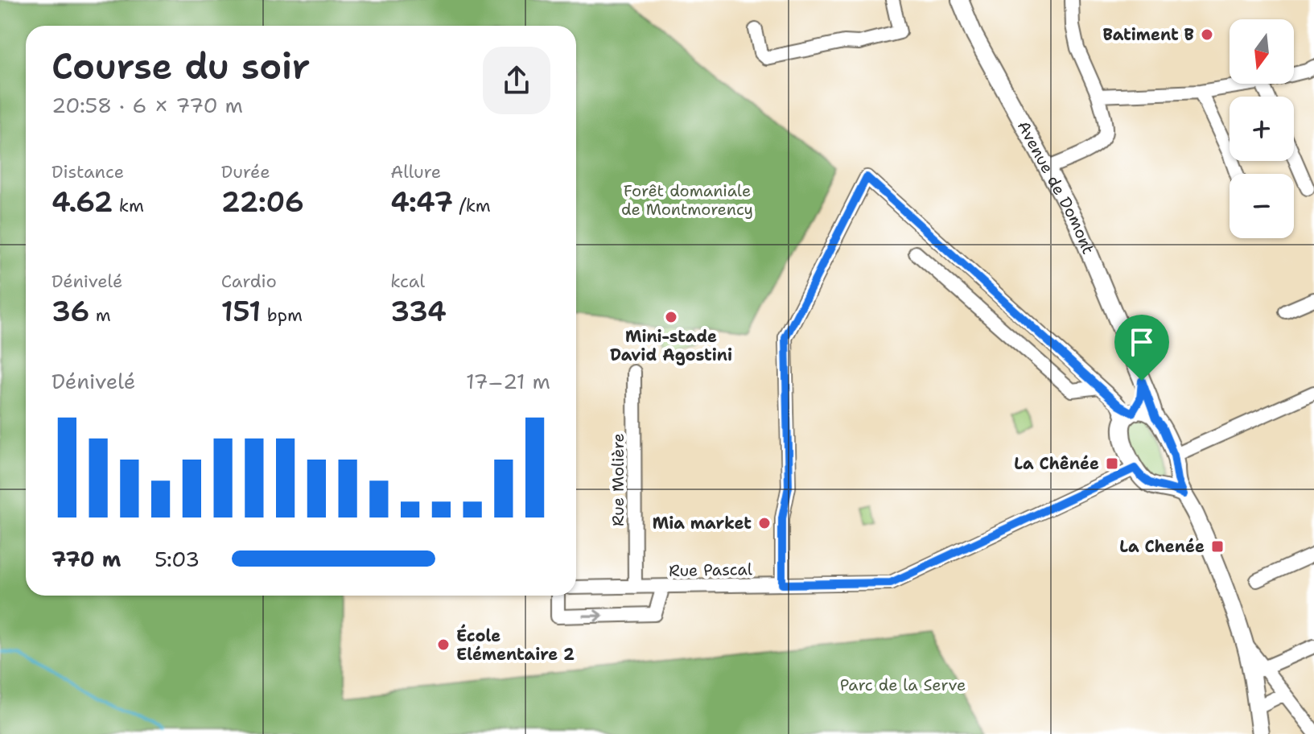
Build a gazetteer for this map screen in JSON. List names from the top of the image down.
{
  "streets": {
    "main road": ["Avenue de Domont"],
    "street": ["Rue Molière", "Rue Pascal"]
  },
  "crossings": [
    ["Rue Molière", "Rue Pascal"]
  ],
  "parks": ["Forêt domaniale de Montmorency", "Parc de la Serve"],
  "places": {
    "other": [
      "Batiment B",
      "Mini-stade David Agostini",
      "Mia market",
      "École Elémentaire 2"
    ],
    "transit": ["La Chênée", "La Chenée"]
  },
  "north": "bottom",
  "page": {
    "map_buttons": ["+", "−"],
    "heading": ["Course du soir", "20:58 · 6 × 770 m"],
    "stats": [
      ["Distance", "4.62 km"],
      ["Durée", "22:06"],
      ["Allure", "4:47 /km"],
      ["Dénivelé", "36 m"],
      ["Cardio", "151 bpm"],
      ["kcal", "334"]
    ],
    "chart": ["Dénivelé", "17–21 m"],
    "list": [
      {
        "name": "770 m",
        "note": "5:03"
      }
    ]
  }
}
